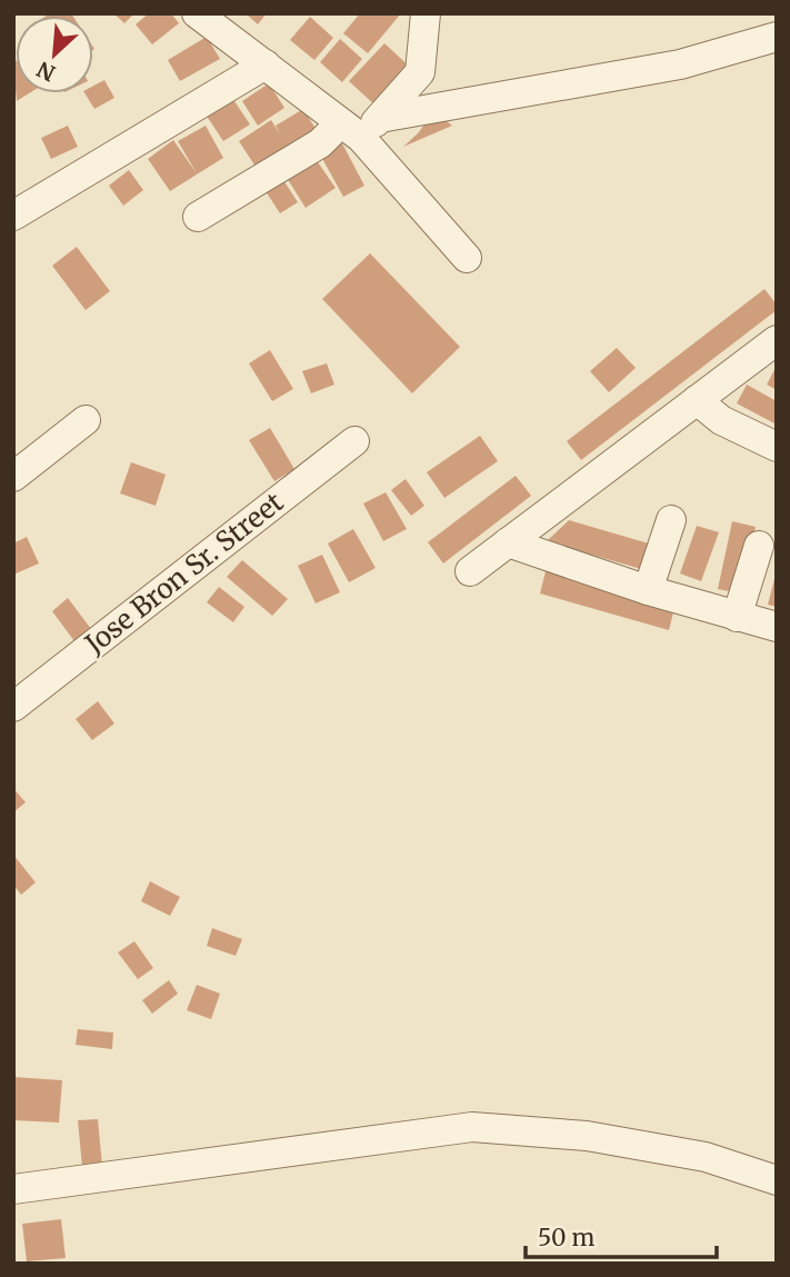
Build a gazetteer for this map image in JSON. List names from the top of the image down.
{
  "streets": {
    "street": ["Jose Bron Sr. Street"]
  },
  "scale_bar": "50 m",
  "north": "bottom left"
}
